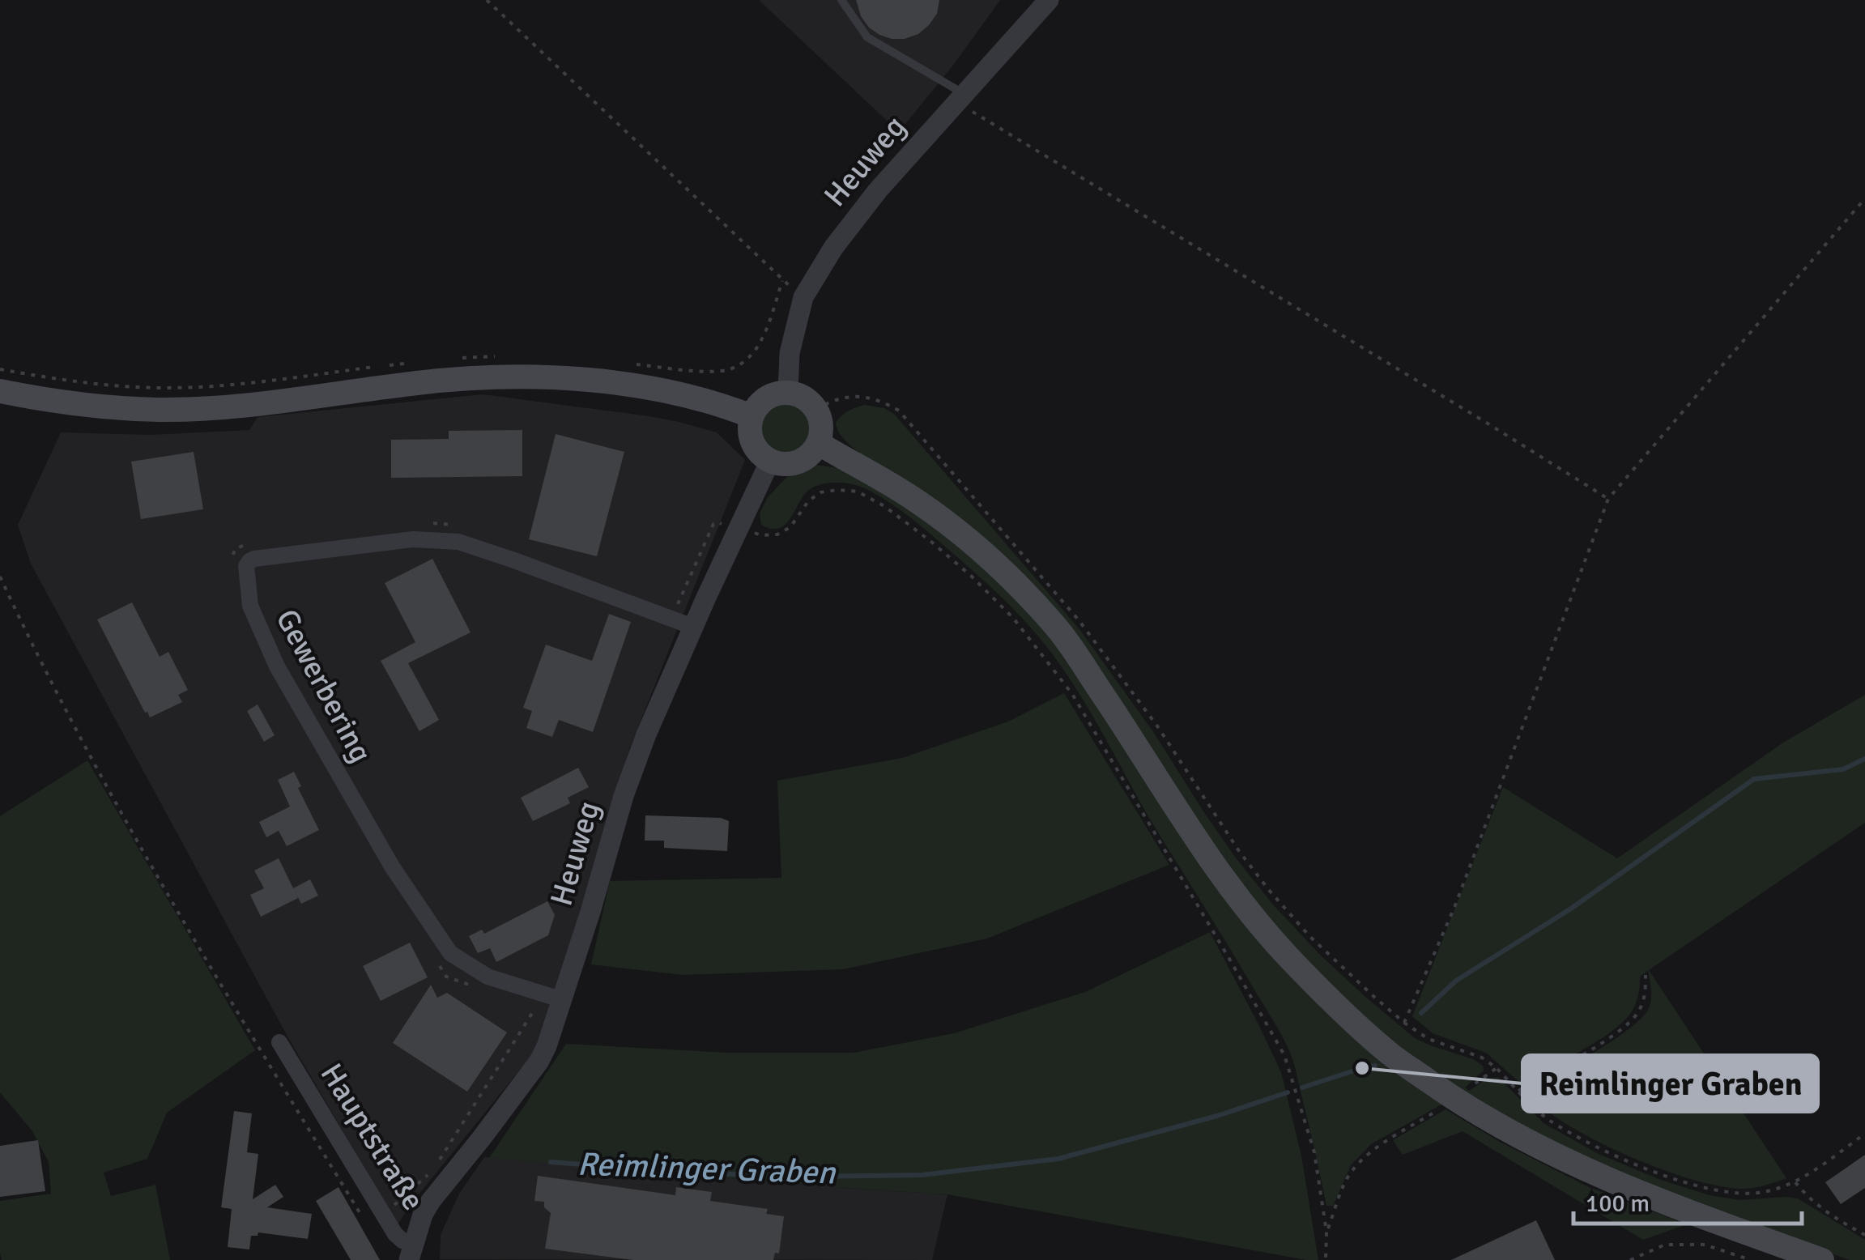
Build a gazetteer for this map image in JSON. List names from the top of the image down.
{
  "streets": {
    "street": ["Heuweg", "Gewerbering", "Hauptstraße"]
  },
  "crossings": [
    ["Heuweg", "Gewerbering"],
    ["Heuweg", "Hauptstraße"]
  ],
  "water": ["Reimlinger Graben"],
  "places": ["Reimlinger Graben"],
  "scale_bar": "100 m"
}
